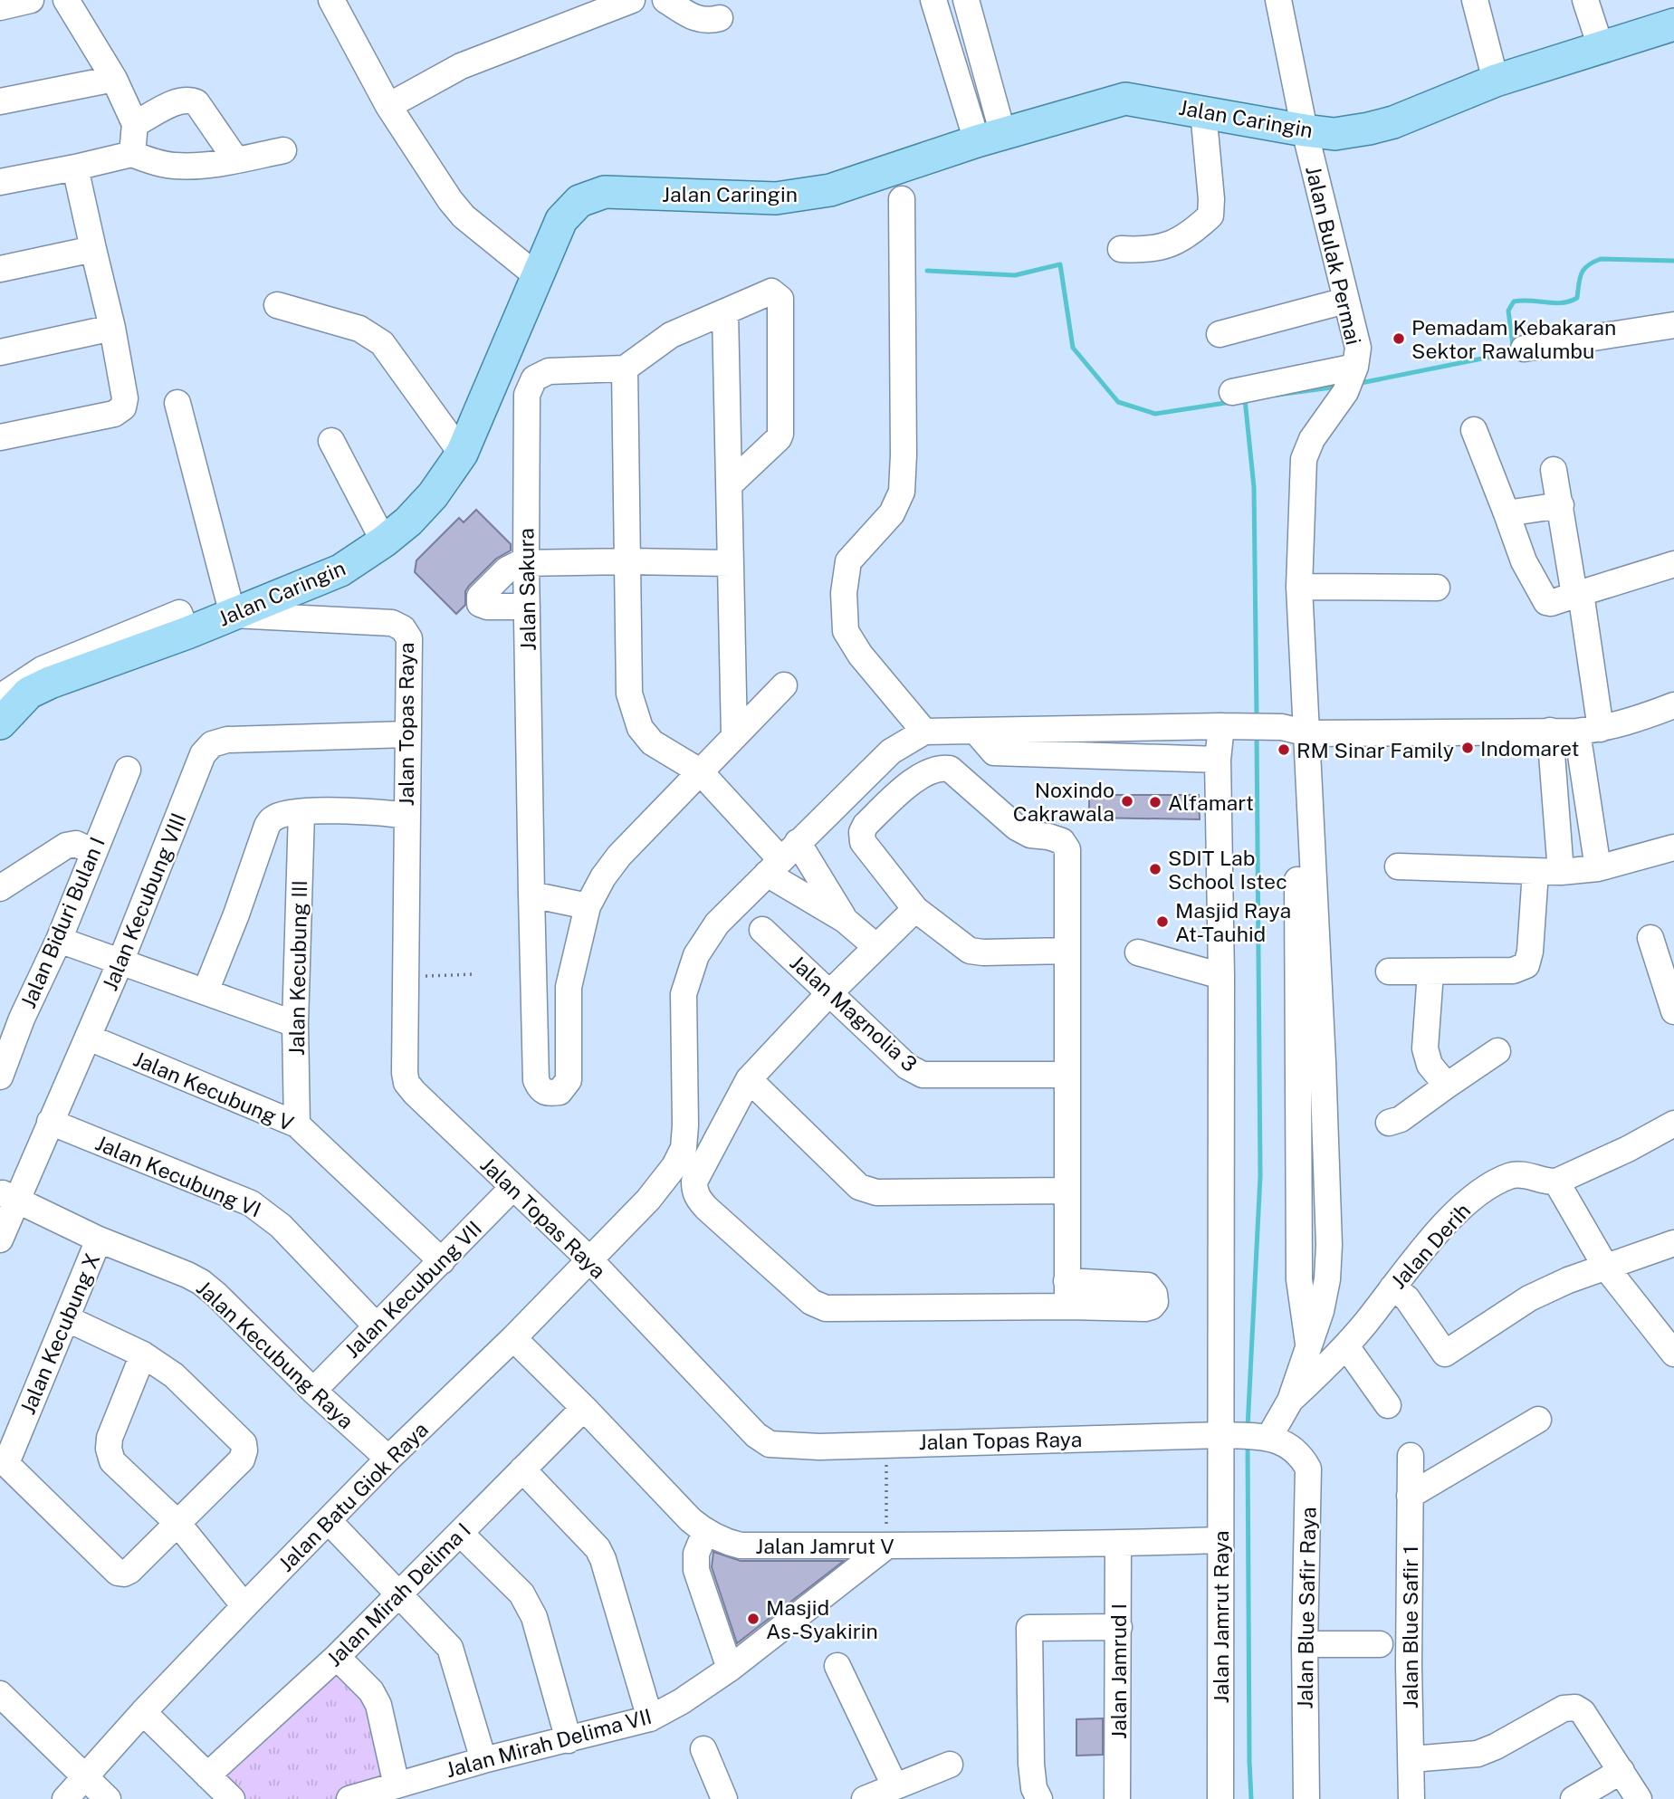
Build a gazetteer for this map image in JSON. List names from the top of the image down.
{
  "streets": {
    "main road": ["Jalan Caringin"],
    "street": [
      "Jalan Bulak Permai",
      "Jalan Sakura",
      "Jalan Topas Raya",
      "Jalan Kecubung VIII",
      "Jalan Biduri Bulan I",
      "Jalan Kecubung III",
      "Jalan Magnolia 3",
      "Jalan Kecubung V",
      "Jalan Kecubung VI",
      "Jalan Derih",
      "Jalan Kecubung VII",
      "Jalan Kecubung X",
      "Jalan Kecubung Raya",
      "Jalan Batu Giok Raya",
      "Jalan Jamrut V",
      "Jalan Mirah Delima I",
      "Jalan Blue Safir Raya",
      "Jalan Jamrut Raya",
      "Jalan Blue Safir 1",
      "Jalan Jamrud I",
      "Jalan Mirah Delima VII"
    ]
  },
  "crossings": [
    ["Jalan Caringin", "Jalan Bulak Permai"],
    ["Jalan Caringin", "Jalan Topas Raya"],
    ["Jalan Topas Raya", "Jalan Kecubung VIII"],
    ["Jalan Topas Raya", "Jalan Kecubung VII"],
    ["Jalan Topas Raya", "Jalan Batu Giok Raya"],
    ["Jalan Topas Raya", "Jalan Blue Safir Raya"],
    ["Jalan Topas Raya", "Jalan Jamrut Raya"],
    ["Jalan Kecubung VIII", "Jalan Kecubung V"],
    ["Jalan Kecubung VIII", "Jalan Kecubung VI"],
    ["Jalan Kecubung VIII", "Jalan Kecubung Raya"],
    ["Jalan Kecubung III", "Jalan Kecubung V"],
    ["Jalan Kecubung V", "Jalan Kecubung VII"],
    ["Jalan Kecubung VI", "Jalan Kecubung VII"],
    ["Jalan Kecubung VII", "Jalan Kecubung Raya"],
    ["Jalan Kecubung X", "Jalan Kecubung Raya"],
    ["Jalan Kecubung Raya", "Jalan Batu Giok Raya"],
    ["Jalan Batu Giok Raya", "Jalan Jamrut V"],
    ["Jalan Jamrut V", "Jalan Mirah Delima I"],
    ["Jalan Jamrut V", "Jalan Jamrut Raya"],
    ["Jalan Jamrut V", "Jalan Jamrud I"],
    ["Jalan Jamrut V", "Jalan Mirah Delima VII"]
  ],
  "places": [
    "Pemadam Kebakaran Sektor Rawalumbu",
    "Indomaret",
    "RM Sinar Family",
    "Noxindo Cakrawala",
    "Alfamart",
    "SDIT Lab School Istec",
    "Masjid Raya At-Tauhid",
    "Masjid As-Syakirin"
  ]
}
